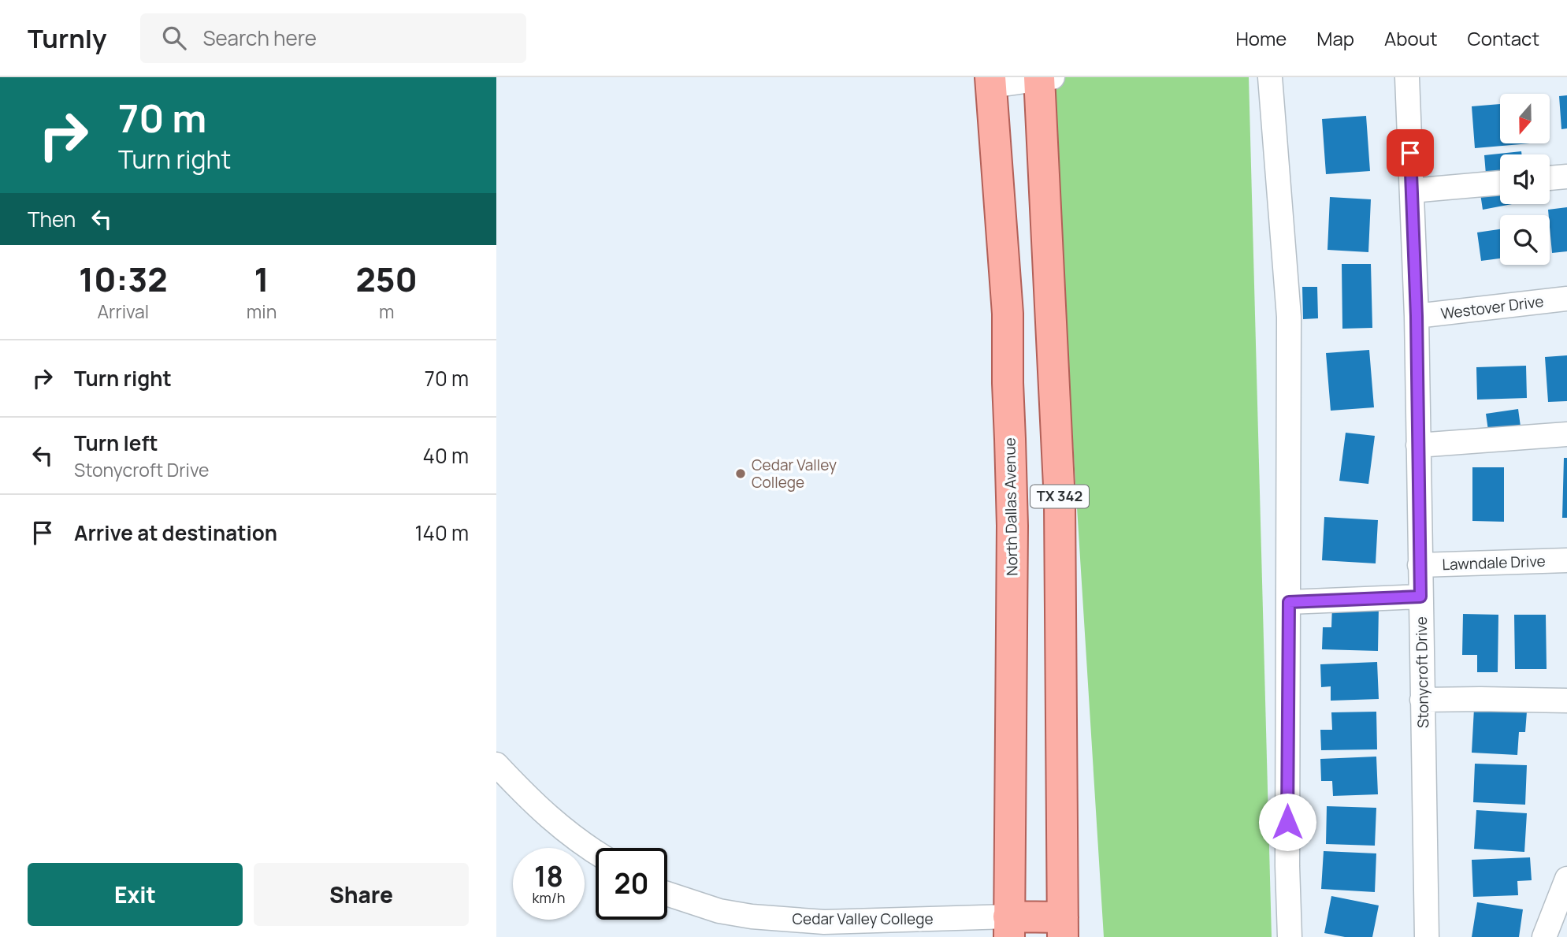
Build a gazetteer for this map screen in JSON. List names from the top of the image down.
{
  "streets": {
    "main road": ["TX 342", "North Dallas Avenue"],
    "street": [
      "Westover Drive",
      "Lawndale Drive",
      "Stonycroft Drive",
      "Cedar Valley College"
    ]
  },
  "crossings": [
    ["Westover Drive", "Stonycroft Drive"],
    ["North Dallas Avenue", "Cedar Valley College"],
    ["Lawndale Drive", "Stonycroft Drive"]
  ],
  "places": ["Cedar Valley College"],
  "north": "bottom",
  "page": {
    "header": "Turnly",
    "search": "Search here",
    "nav": [
      "Home",
      "Map",
      "About",
      "Contact"
    ],
    "turn": ["70 m", "Turn right"],
    "then": "Then",
    "eta": [
      "10:32",
      "Arrival",
      "1",
      "min",
      "250",
      "m"
    ],
    "list": [
      {
        "name": "Turn right",
        "value": "70 m"
      },
      {
        "name": "Turn left",
        "note": "Stonycroft Drive",
        "value": "40 m"
      },
      {
        "name": "Arrive at destination",
        "value": "140 m"
      }
    ],
    "speed": "18 km/h",
    "limit": "20",
    "buttons": ["Exit", "Share"]
  }
}
